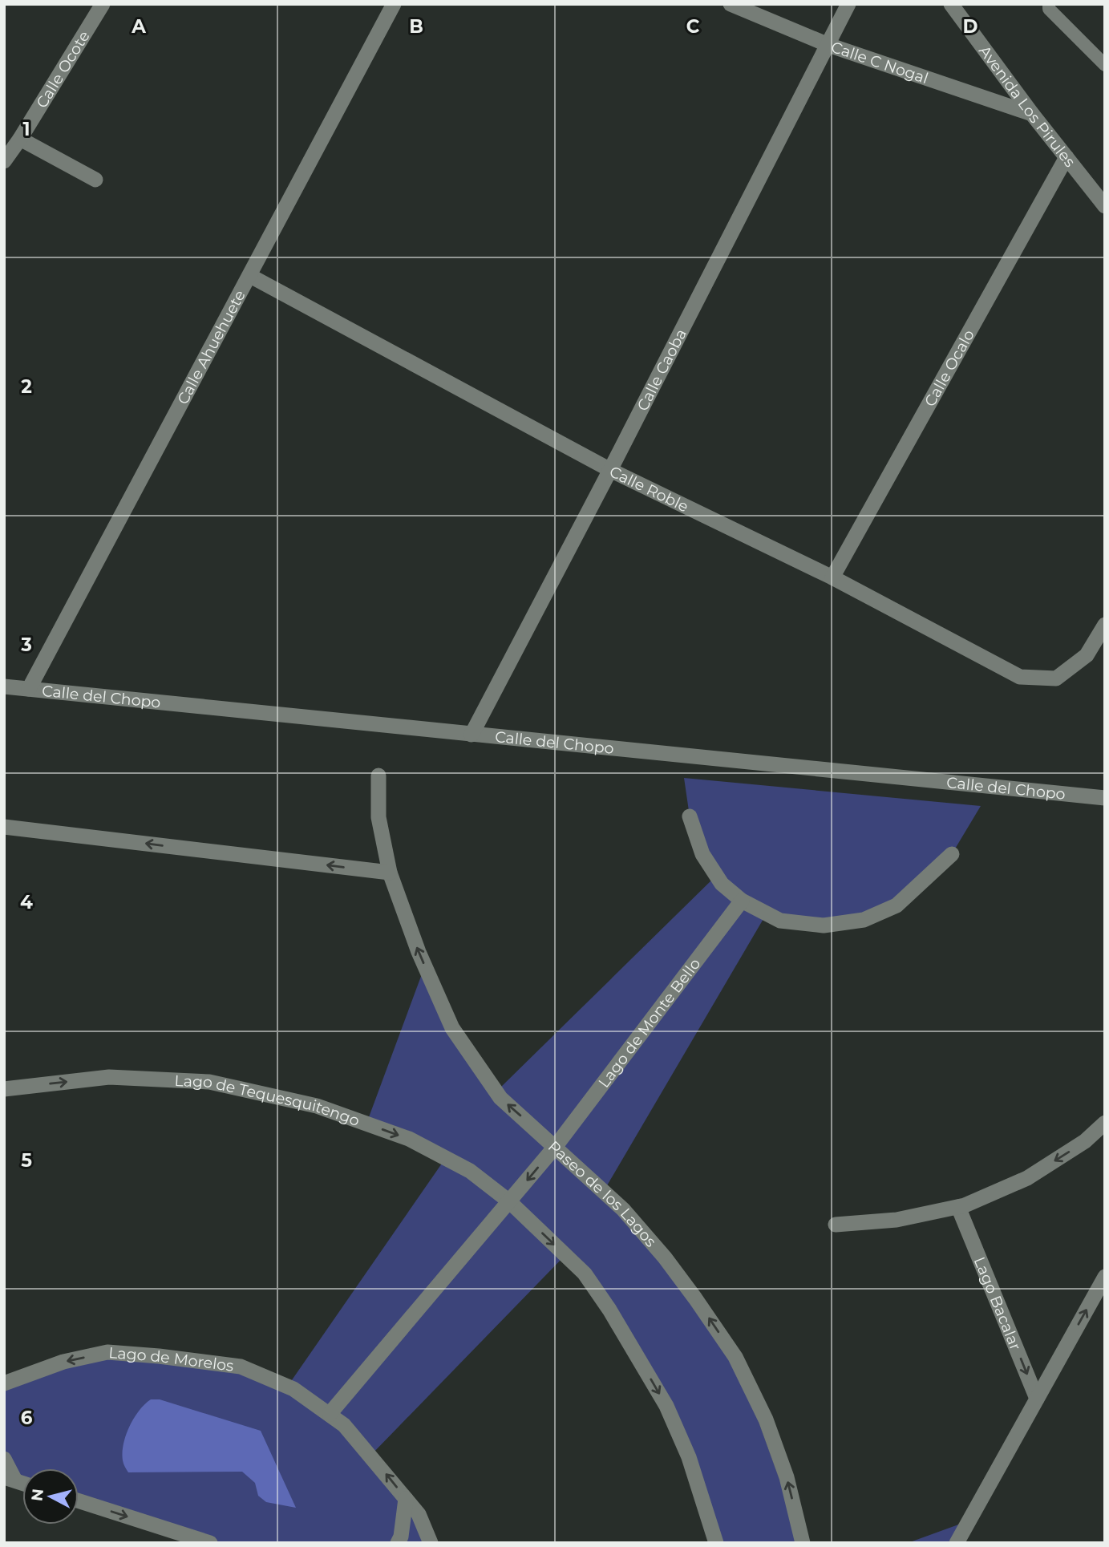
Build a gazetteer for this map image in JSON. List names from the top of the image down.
{
  "streets": {
    "street": [
      "Calle C Nogal",
      "Calle Ocote",
      "Avenida Los Pirules",
      "Calle Ahuehuete",
      "Calle Ocalo",
      "Calle Caoba",
      "Calle Roble",
      "Calle del Chopo",
      "Lago de Monte Bello",
      "Lago de Tequesquitengo",
      "Paseo de los Lagos",
      "Lago Bacalar",
      "Lago de Morelos"
    ]
  },
  "crossings": [
    ["Calle C Nogal", "Avenida Los Pirules"],
    ["Calle C Nogal", "Calle Caoba"],
    ["Avenida Los Pirules", "Calle Ocalo"],
    ["Calle Ahuehuete", "Calle Roble"],
    ["Calle Ahuehuete", "Calle del Chopo"],
    ["Calle Ocalo", "Calle Roble"],
    ["Calle Caoba", "Calle Roble"],
    ["Calle Caoba", "Calle del Chopo"],
    ["Lago de Monte Bello", "Paseo de los Lagos"],
    ["Lago de Tequesquitengo", "Paseo de los Lagos"]
  ],
  "one_way": ["Lago de Tequesquitengo", "Lago Bacalar", "Lago de Morelos"],
  "north": "left",
  "grid": {
    "columns": [
      "A",
      "B",
      "C",
      "D"
    ],
    "rows": [
      "1",
      "2",
      "3",
      "4",
      "5",
      "6"
    ]
  }
}
